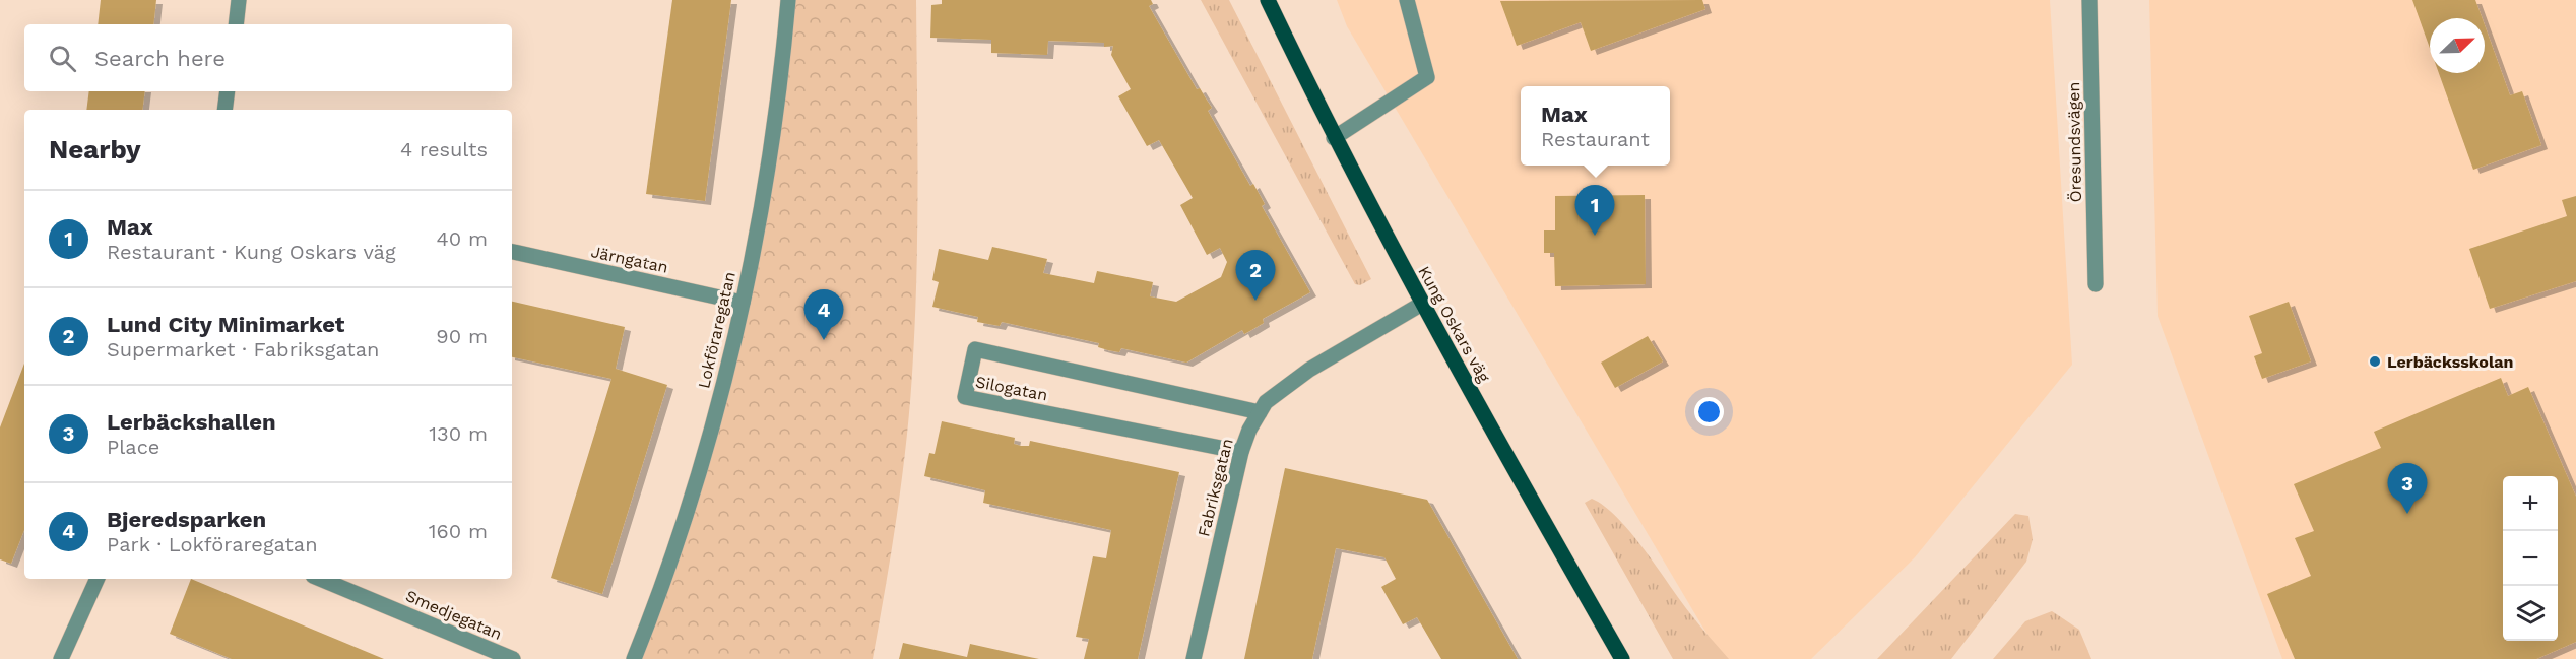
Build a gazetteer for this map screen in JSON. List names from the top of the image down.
{
  "streets": {
    "main road": ["Kung Oskars väg"],
    "street": [
      "Öresundsvägen",
      "Järngatan",
      "Lokföraregatan",
      "Silogatan",
      "Fabriksgatan",
      "Smedjegatan"
    ]
  },
  "crossings": [
    ["Järngatan", "Lokföraregatan"],
    ["Kung Oskars väg", "Fabriksgatan"],
    ["Silogatan", "Fabriksgatan"]
  ],
  "places": ["Lerbäcksskolan"],
  "north": "top right",
  "page": {
    "search": "Search here",
    "popup": ["Max", "Restaurant"],
    "heading": ["Nearby", "4 results"],
    "pins": [
      "1",
      "2",
      "4",
      "3"
    ],
    "list": [
      {
        "mark": "1",
        "name": "Max",
        "note": "Restaurant · Kung Oskars väg",
        "value": "40 m"
      },
      {
        "mark": "2",
        "name": "Lund City Minimarket",
        "note": "Supermarket · Fabriksgatan",
        "value": "90 m"
      },
      {
        "mark": "3",
        "name": "Lerbäckshallen",
        "note": "Place",
        "value": "130 m"
      },
      {
        "mark": "4",
        "name": "Bjeredsparken",
        "note": "Park · Lokföraregatan",
        "value": "160 m"
      }
    ],
    "map_buttons": ["+", "−"]
  }
}
